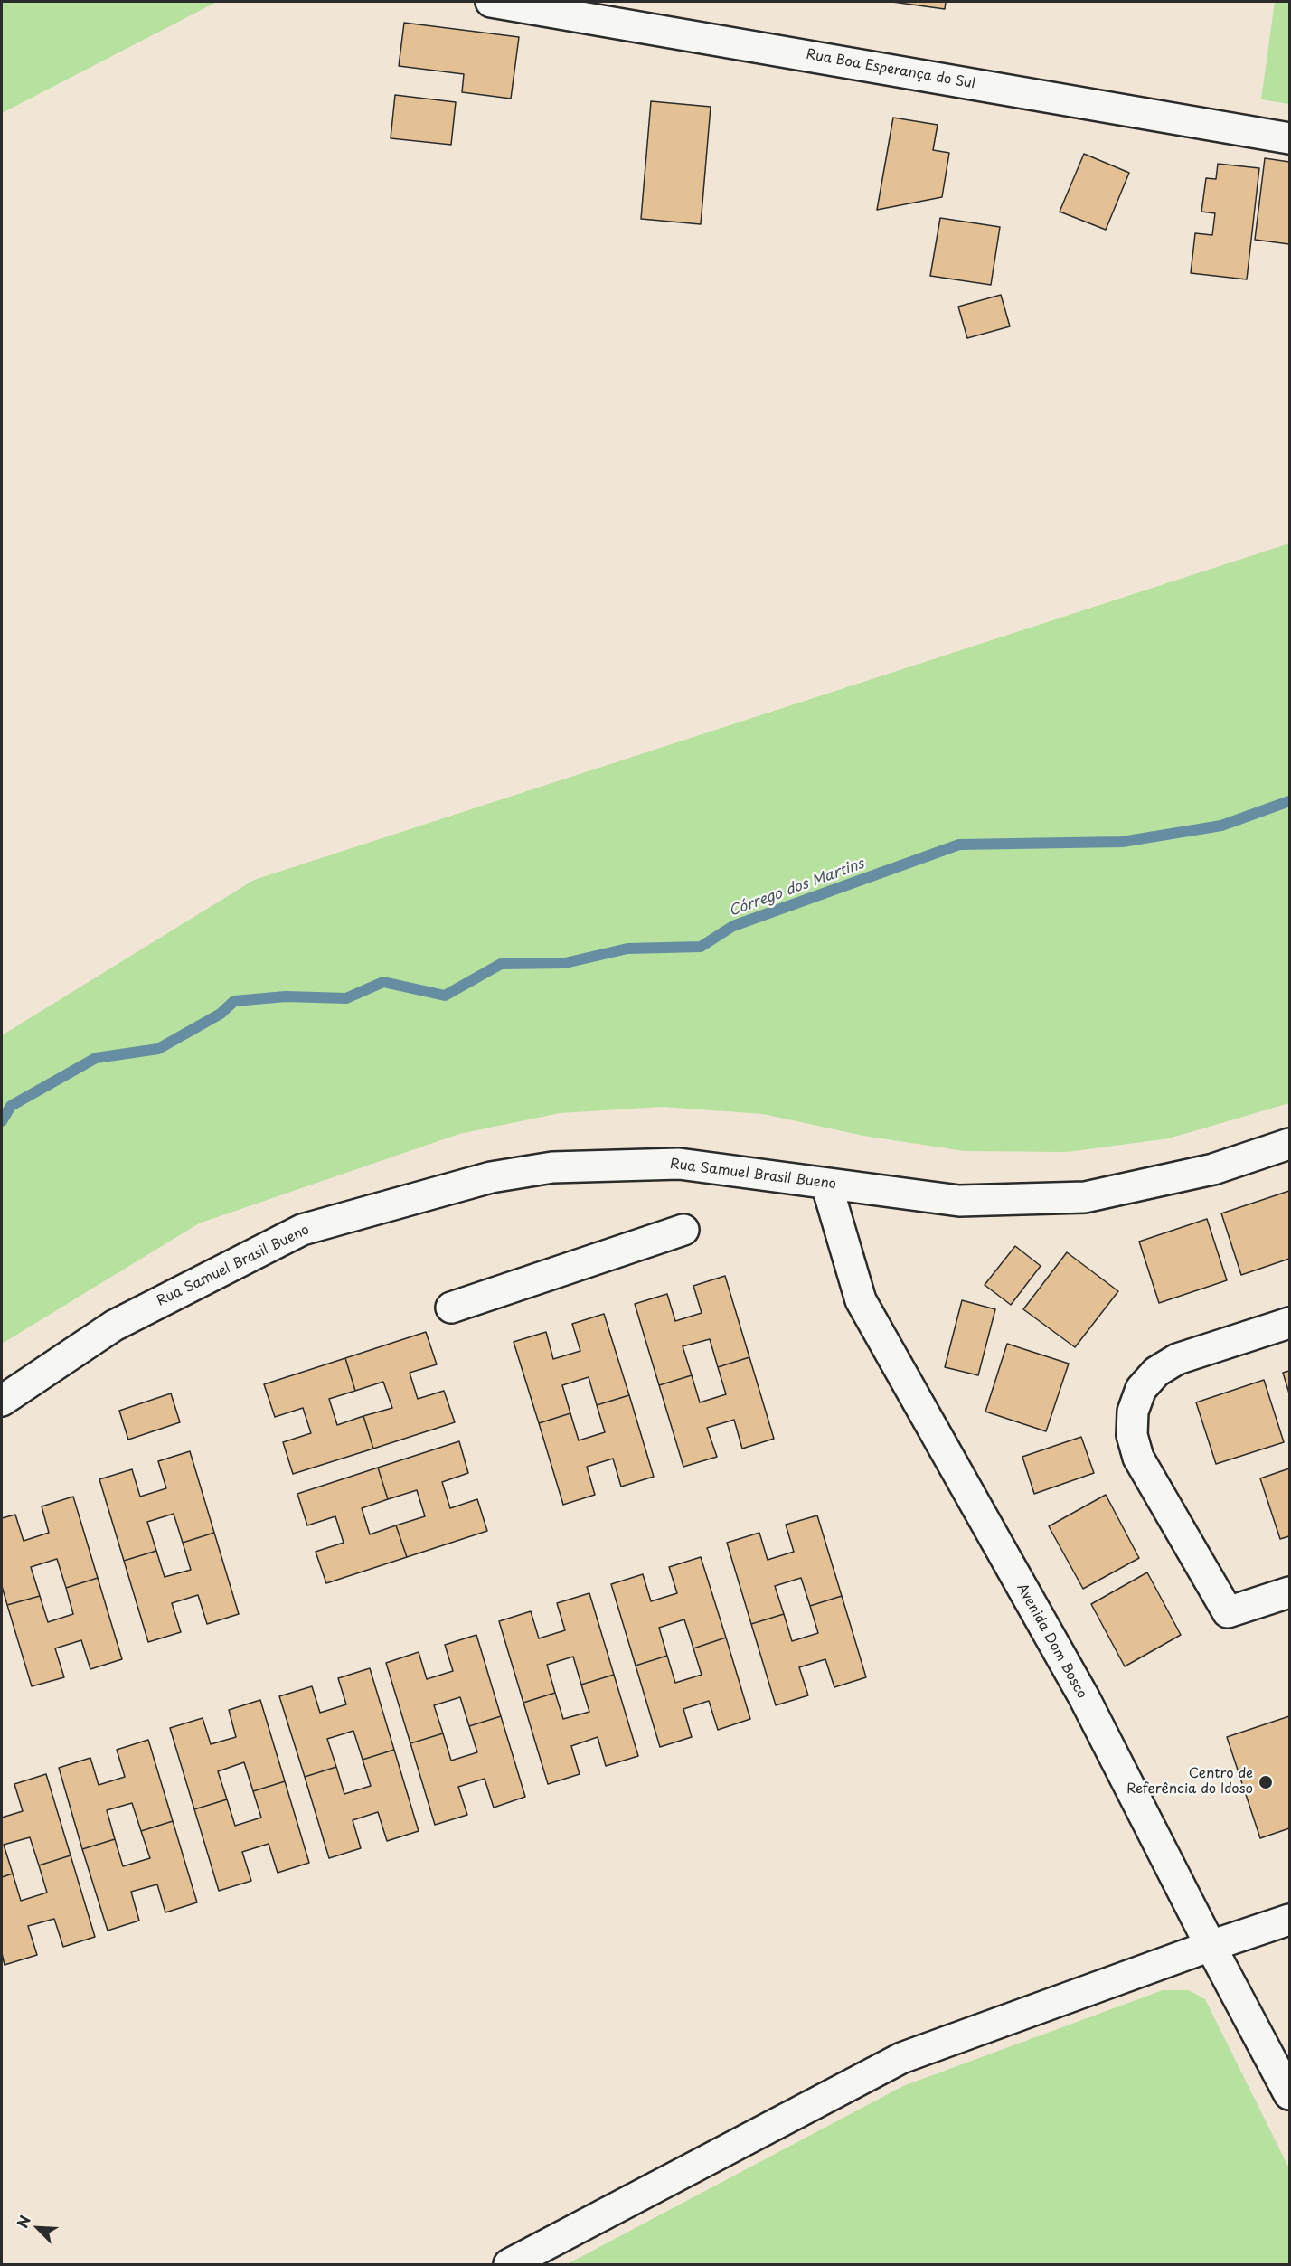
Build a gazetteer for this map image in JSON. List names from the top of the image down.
{
  "streets": {
    "street": ["Rua Boa Esperança do Sul", "Rua Samuel Brasil Bueno", "Avenida Dom Bosco"]
  },
  "crossings": [
    ["Rua Samuel Brasil Bueno", "Avenida Dom Bosco"]
  ],
  "water": ["Córrego dos Martins"],
  "places": ["Centro de Referência do Idoso"],
  "north": "top left"
}
